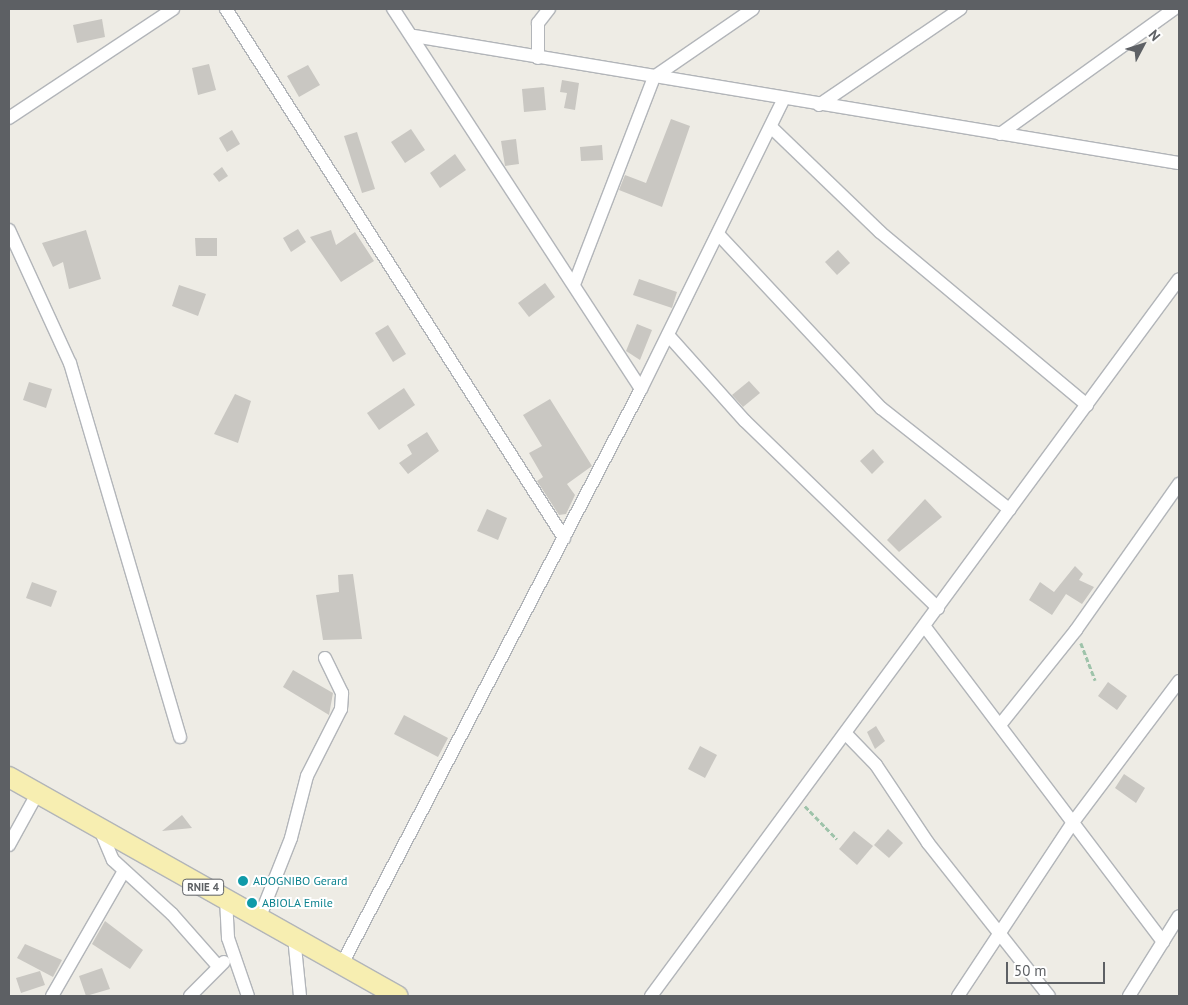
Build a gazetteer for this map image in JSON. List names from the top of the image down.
{
  "streets": {
    "main road": ["RNIE 4"]
  },
  "places": ["ADOGNIBO Gerard", "ABIOLA Emile"],
  "scale_bar": "50 m",
  "north": "top right"
}
